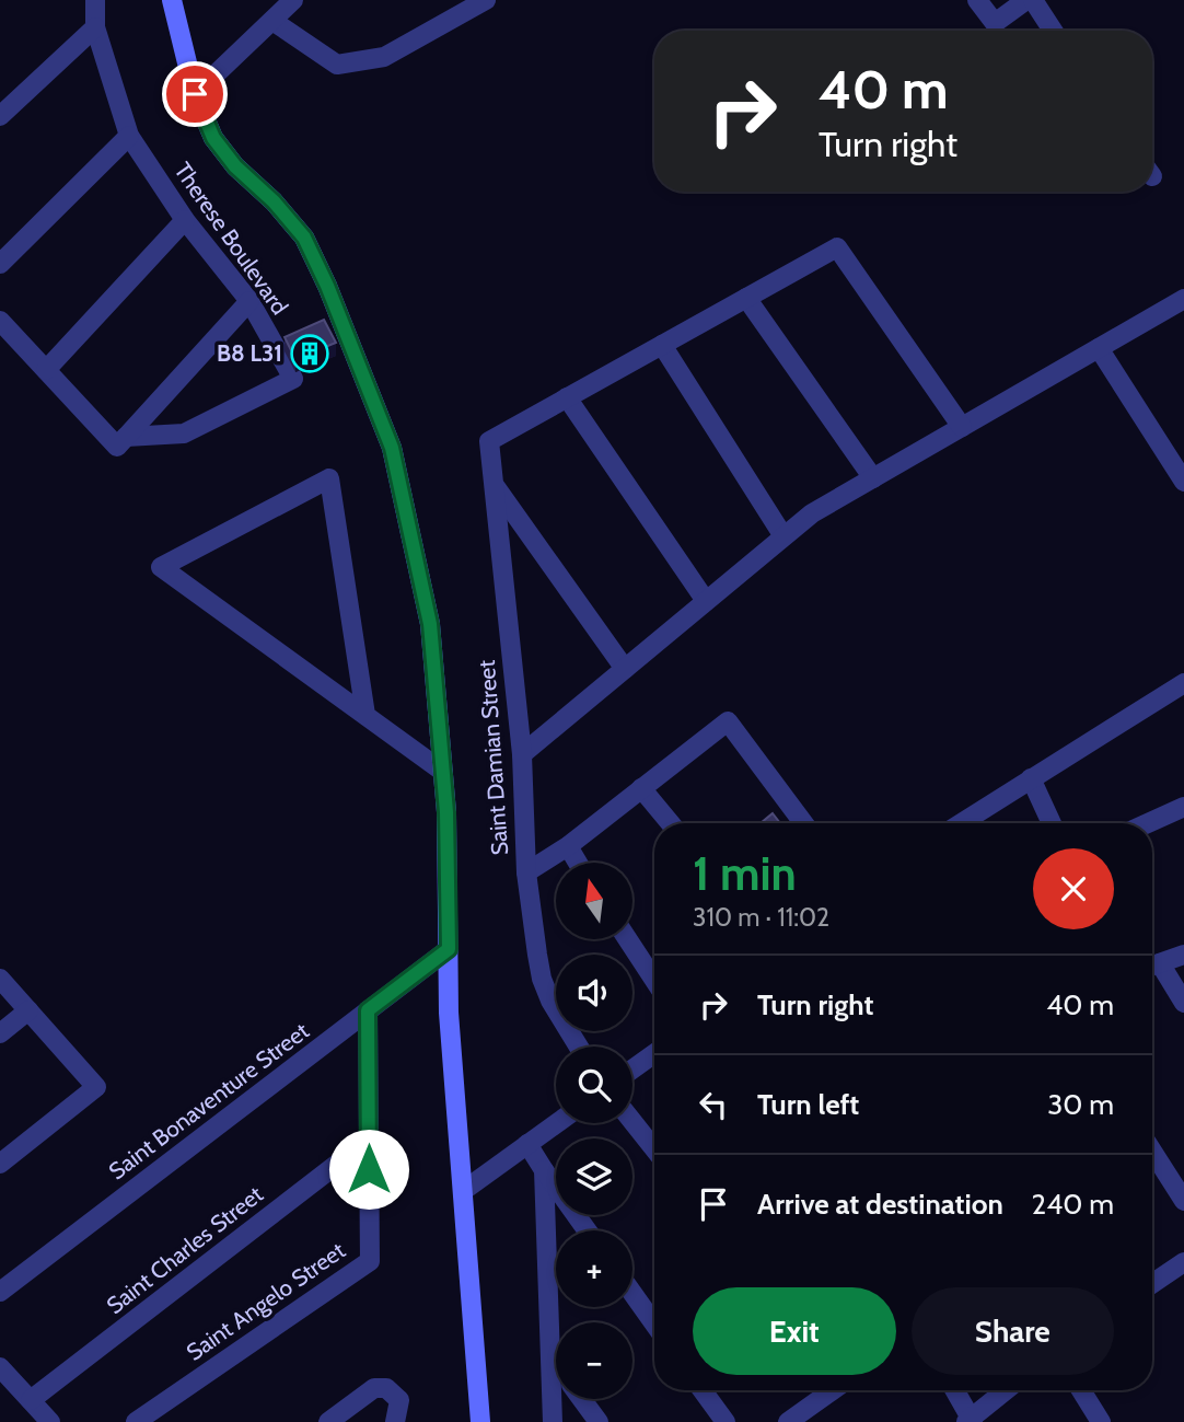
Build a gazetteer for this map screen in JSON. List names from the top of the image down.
{
  "streets": {
    "street": [
      "Therese Boulevard",
      "Saint Damian Street",
      "Saint Bonaventure Street",
      "Saint Charles Street",
      "Saint Angelo Street"
    ]
  },
  "crossings": [
    ["Saint Bonaventure Street", "Saint Angelo Street"],
    ["Saint Charles Street", "Saint Angelo Street"]
  ],
  "places": {
    "building": ["B8 L31"]
  },
  "north": "top",
  "page": {
    "turn": ["40 m", "Turn right"],
    "heading": ["1 min", "310 m · 11:02"],
    "map_buttons": ["+", "−"],
    "list": [
      {
        "name": "Turn right",
        "value": "40 m"
      },
      {
        "name": "Turn left",
        "value": "30 m"
      },
      {
        "name": "Arrive at destination",
        "value": "240 m"
      }
    ],
    "buttons": ["Exit", "Share"]
  }
}
